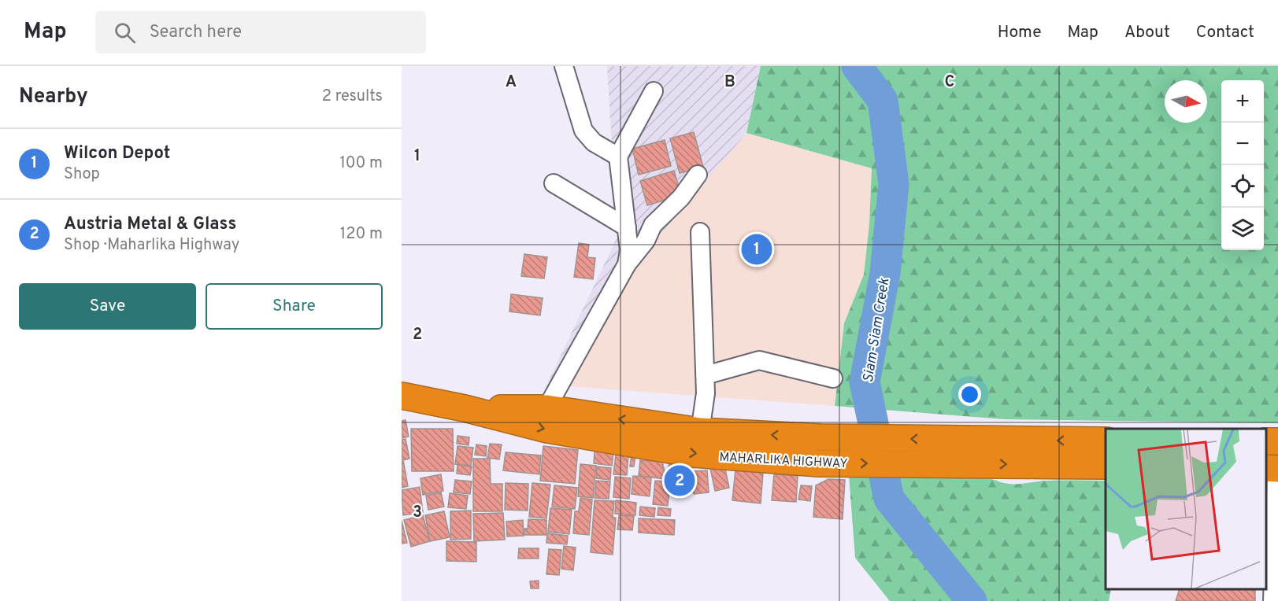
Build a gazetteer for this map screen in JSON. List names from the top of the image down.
{
  "streets": {
    "highway": ["MAHARLIKA HIGHWAY"]
  },
  "water": ["Siam-Siam Creek"],
  "north": "right",
  "page": {
    "header": "Map",
    "search": "Search here",
    "nav": [
      "Home",
      "Map",
      "About",
      "Contact"
    ],
    "heading": ["Nearby", "2 results"],
    "map_buttons": ["+", "−"],
    "list": [
      {
        "mark": "1",
        "name": "Wilcon Depot",
        "note": "Shop",
        "value": "100 m"
      },
      {
        "mark": "2",
        "name": "Austria Metal & Glass",
        "note": "Shop · Maharlika Highway",
        "value": "120 m"
      }
    ],
    "pins": ["1", "2"],
    "buttons": ["Save", "Share"]
  },
  "grid": {
    "columns": ["A", "B", "C"],
    "rows": ["1", "2", "3"]
  }
}
